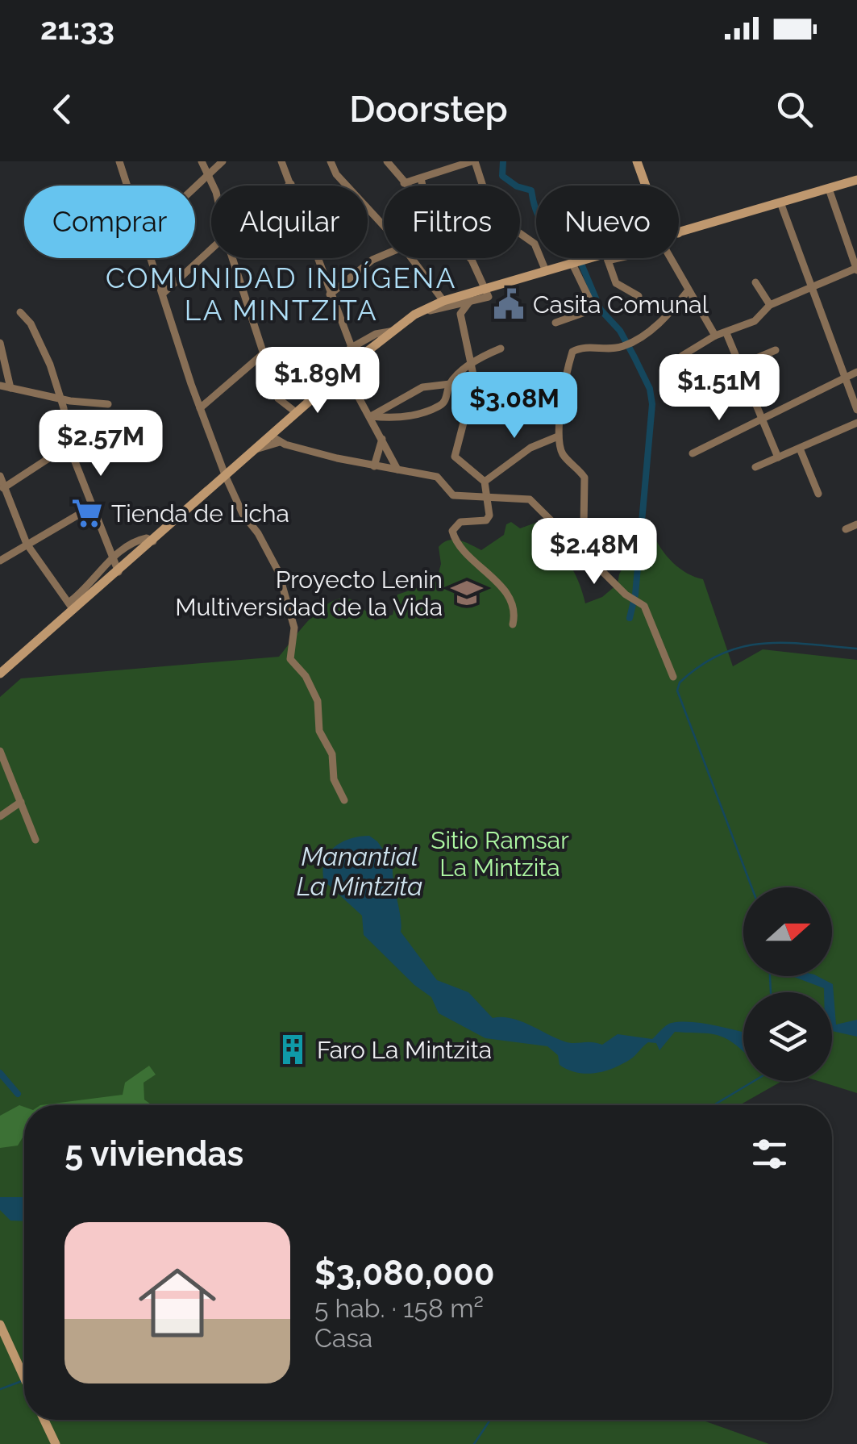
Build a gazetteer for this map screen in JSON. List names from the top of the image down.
{
  "districts": ["COMUNIDAD INDÍGENA LA MINTZITA"],
  "water": ["Manantial La Mintzita"],
  "parks": ["Sitio Ramsar La Mintzita"],
  "places": {
    "public building": ["Casita Comunal"],
    "supermarket": ["Tienda de Licha"],
    "school or university": ["Proyecto Lenin Multiversidad de la Vida"],
    "building": ["Faro La Mintzita"]
  },
  "north": "right",
  "page": {
    "status": "21:33",
    "header": "Doorstep",
    "chip": [
      "Comprar",
      "Alquilar",
      "Filtros",
      "Nuevo"
    ],
    "price": [
      "$1.89M",
      "$1.51M",
      "$3.08M",
      "$2.57M",
      "$2.48M"
    ],
    "heading": "5 viviendas",
    "list": [
      {
        "name": "$3,080,000",
        "note": "5 hab. · 158 m² · Casa"
      }
    ]
  }
}
